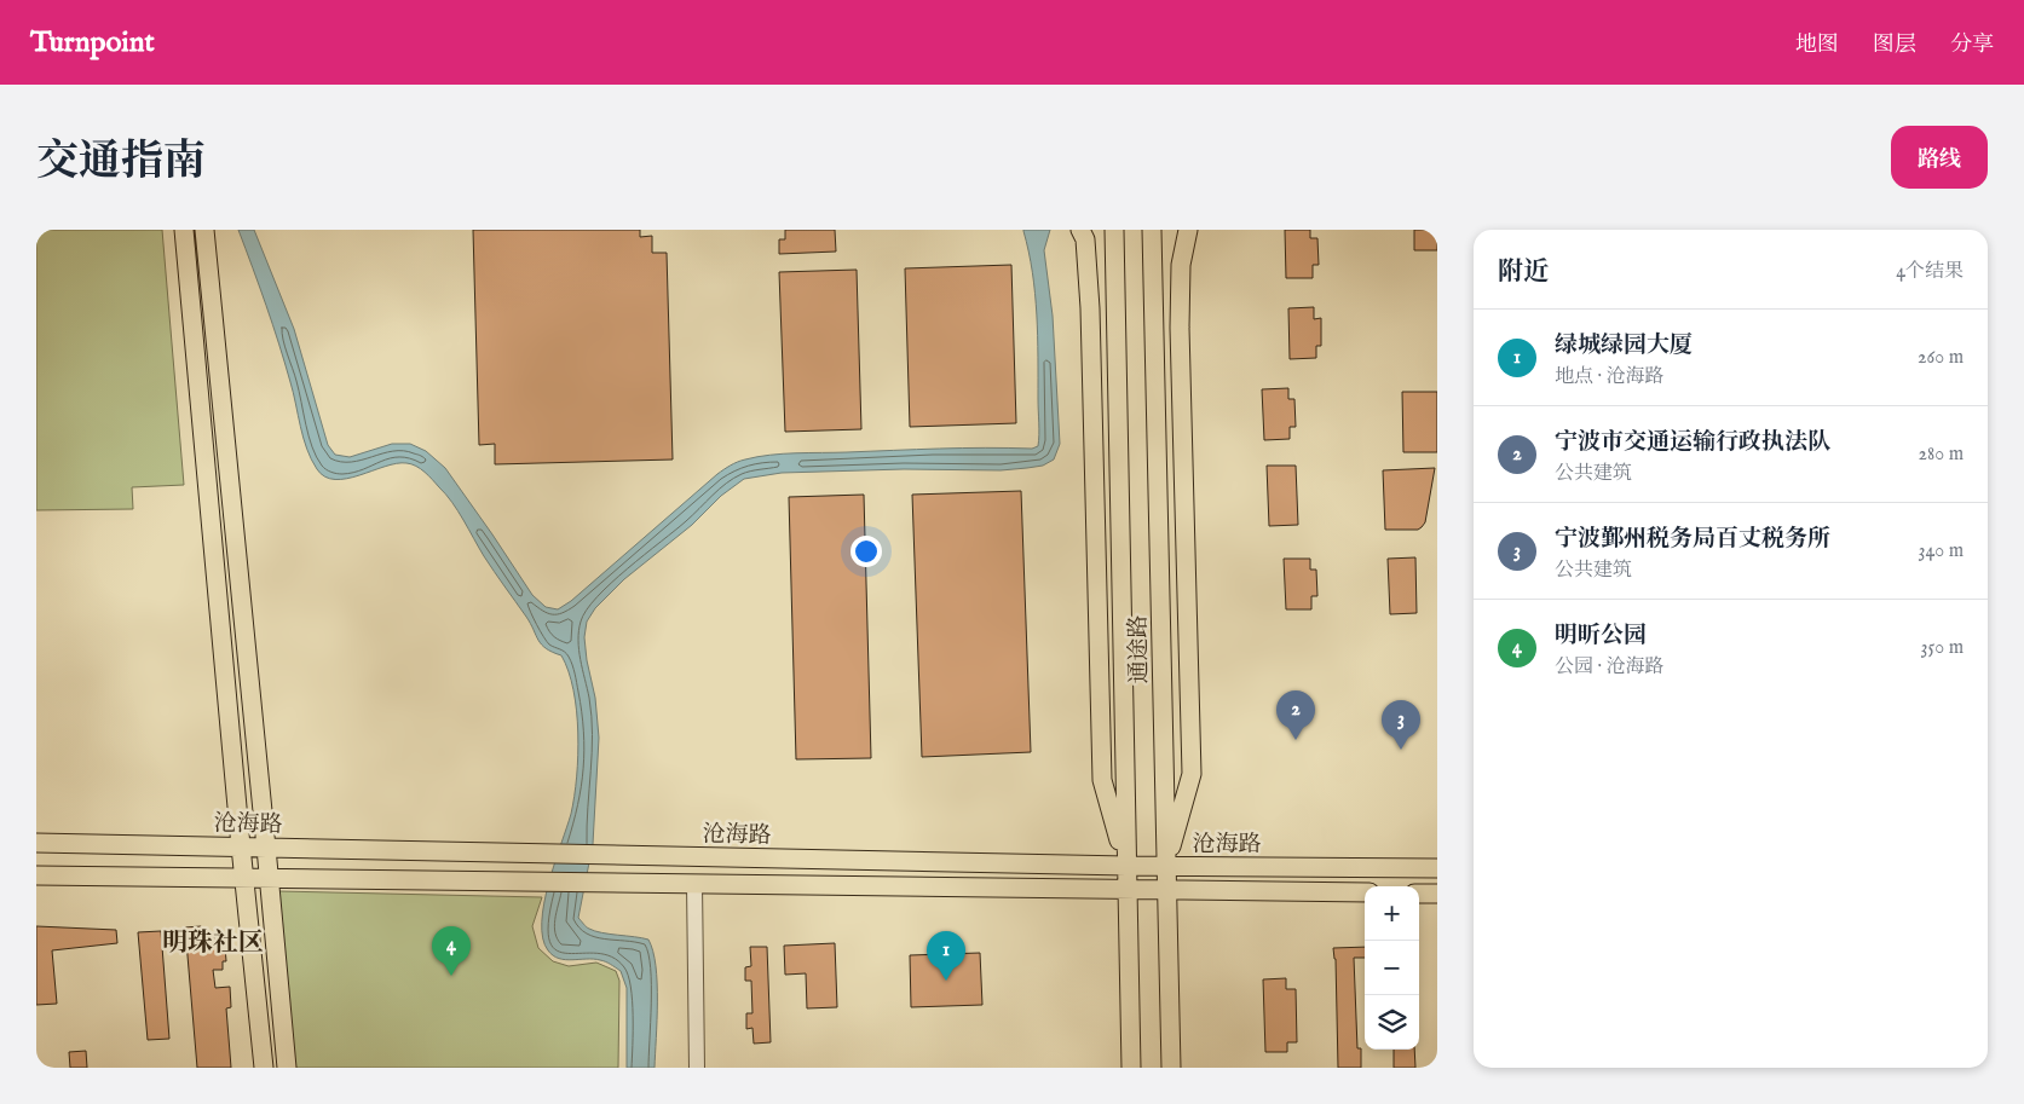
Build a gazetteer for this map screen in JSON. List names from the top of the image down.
{
  "streets": {
    "main road": ["通途路", "沧海路"]
  },
  "crossings": [
    ["通途路", "沧海路"]
  ],
  "districts": ["明珠社区"],
  "page": {
    "header": "Turnpoint",
    "nav": ["地图", "图层", "分享"],
    "title": "交通指南",
    "buttons": "路线",
    "heading": ["附近", "4个结果"],
    "list": [
      {
        "mark": "1",
        "name": "绿城绿园大厦",
        "note": "地点 · 沧海路",
        "value": "260 m"
      },
      {
        "mark": "2",
        "name": "宁波市交通运输行政执法队",
        "note": "公共建筑",
        "value": "280 m"
      },
      {
        "mark": "3",
        "name": "宁波鄞州税务局百丈税务所",
        "note": "公共建筑",
        "value": "340 m"
      },
      {
        "mark": "4",
        "name": "明昕公园",
        "note": "公园 · 沧海路",
        "value": "350 m"
      }
    ],
    "pins": [
      "2",
      "3",
      "4",
      "1"
    ],
    "map_buttons": ["+", "−"]
  }
}
